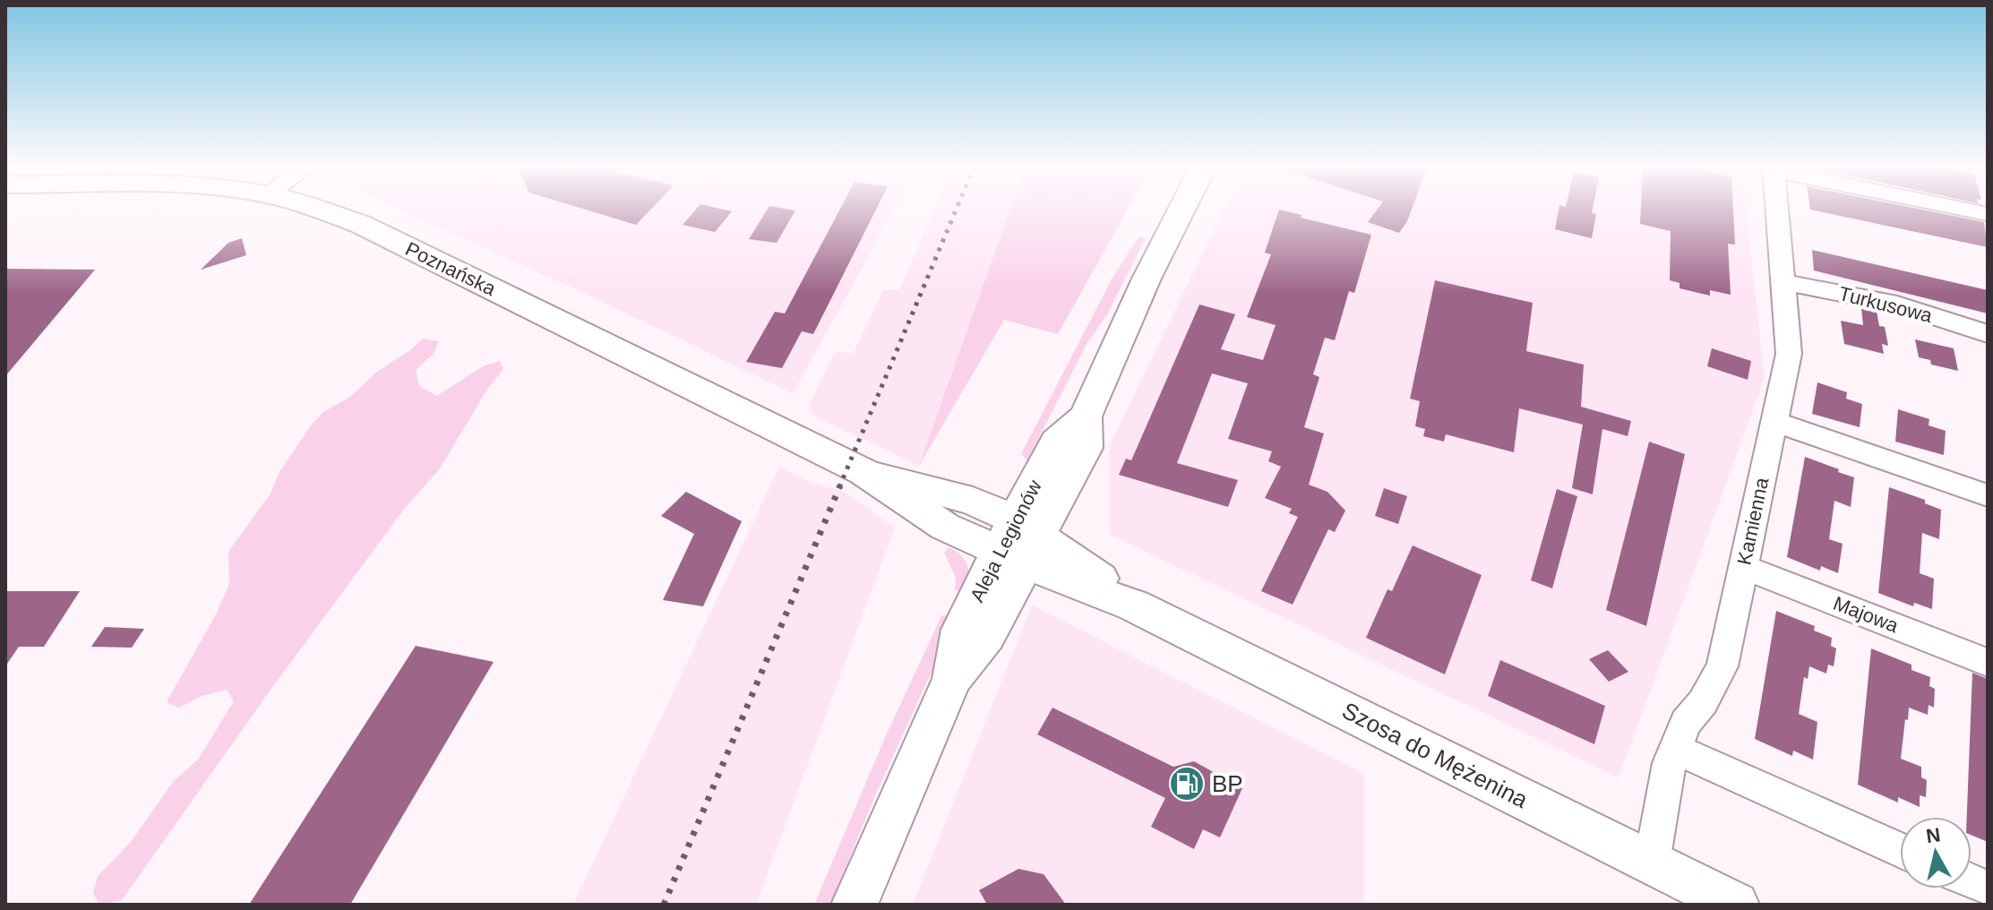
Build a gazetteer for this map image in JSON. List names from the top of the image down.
{
  "streets": {
    "main road": ["Poznańska", "Aleja Legionów", "Szosa do Mężenina"],
    "street": ["Turkusowa", "Kamienna", "Majowa"]
  },
  "crossings": [
    ["Poznańska", "Aleja Legionów"],
    ["Poznańska", "Szosa do Mężenina"],
    ["Turkusowa", "Kamienna"],
    ["Kamienna", "Majowa"],
    ["Kamienna", "Szosa do Mężenina"],
    ["Aleja Legionów", "Szosa do Mężenina"]
  ],
  "places": {
    "fuel station": ["BP"]
  },
  "north": "top"
}
